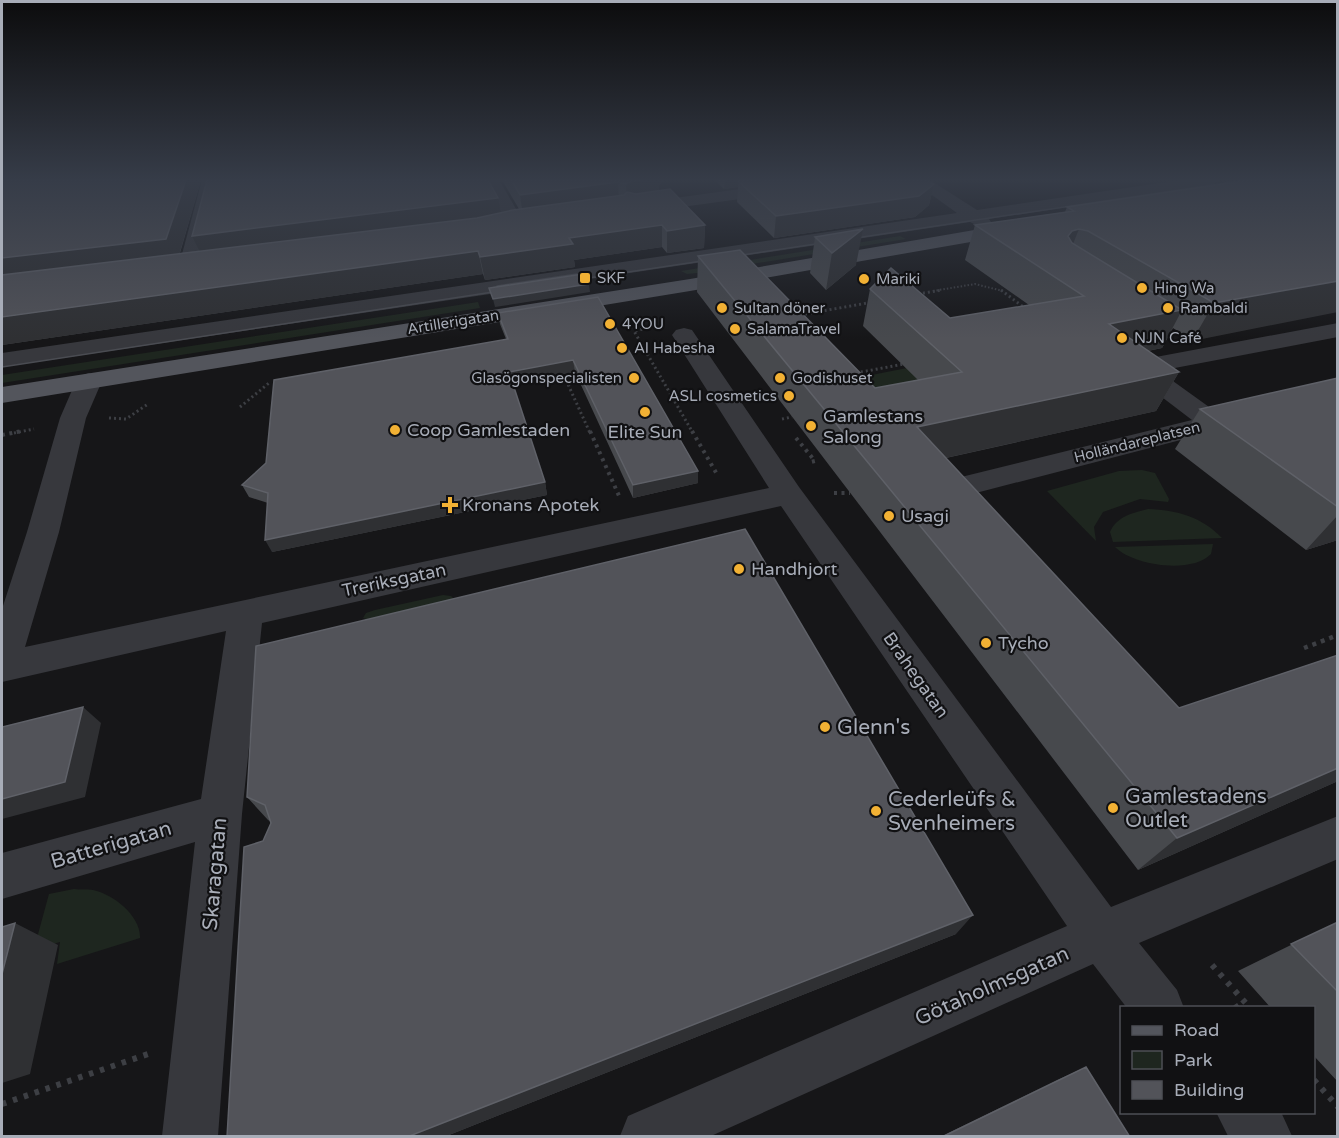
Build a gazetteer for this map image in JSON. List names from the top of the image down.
{
  "streets": {
    "main road": ["Artillerigatan"],
    "street": [
      "Holländareplatsen",
      "Treriksgatan",
      "Brahegatan",
      "Batterigatan",
      "Skaragatan",
      "Götaholmsgatan"
    ]
  },
  "crossings": [
    ["Artillerigatan", "Treriksgatan"],
    ["Treriksgatan", "Brahegatan"],
    ["Treriksgatan", "Skaragatan"],
    ["Brahegatan", "Götaholmsgatan"],
    ["Batterigatan", "Skaragatan"]
  ],
  "places": {
    "transit": ["SKF"],
    "other": [
      "Mariki",
      "Hing Wa",
      "Sultan döner",
      "Rambaldi",
      "4YOU",
      "SalamaTravel",
      "NJN Café",
      "Al Habesha",
      "Glasögonspecialisten",
      "Godishuset",
      "ASLI cosmetics",
      "Elite Sun",
      "Gamlestans Salong",
      "Coop Gamlestaden",
      "Usagi",
      "Handhjort",
      "Tycho",
      "Glenn's",
      "Gamlestadens Outlet",
      "Cederleüfs & Svenheimers"
    ],
    "health": ["Kronans Apotek"]
  },
  "legend": ["Road", "Park", "Building"]
}
